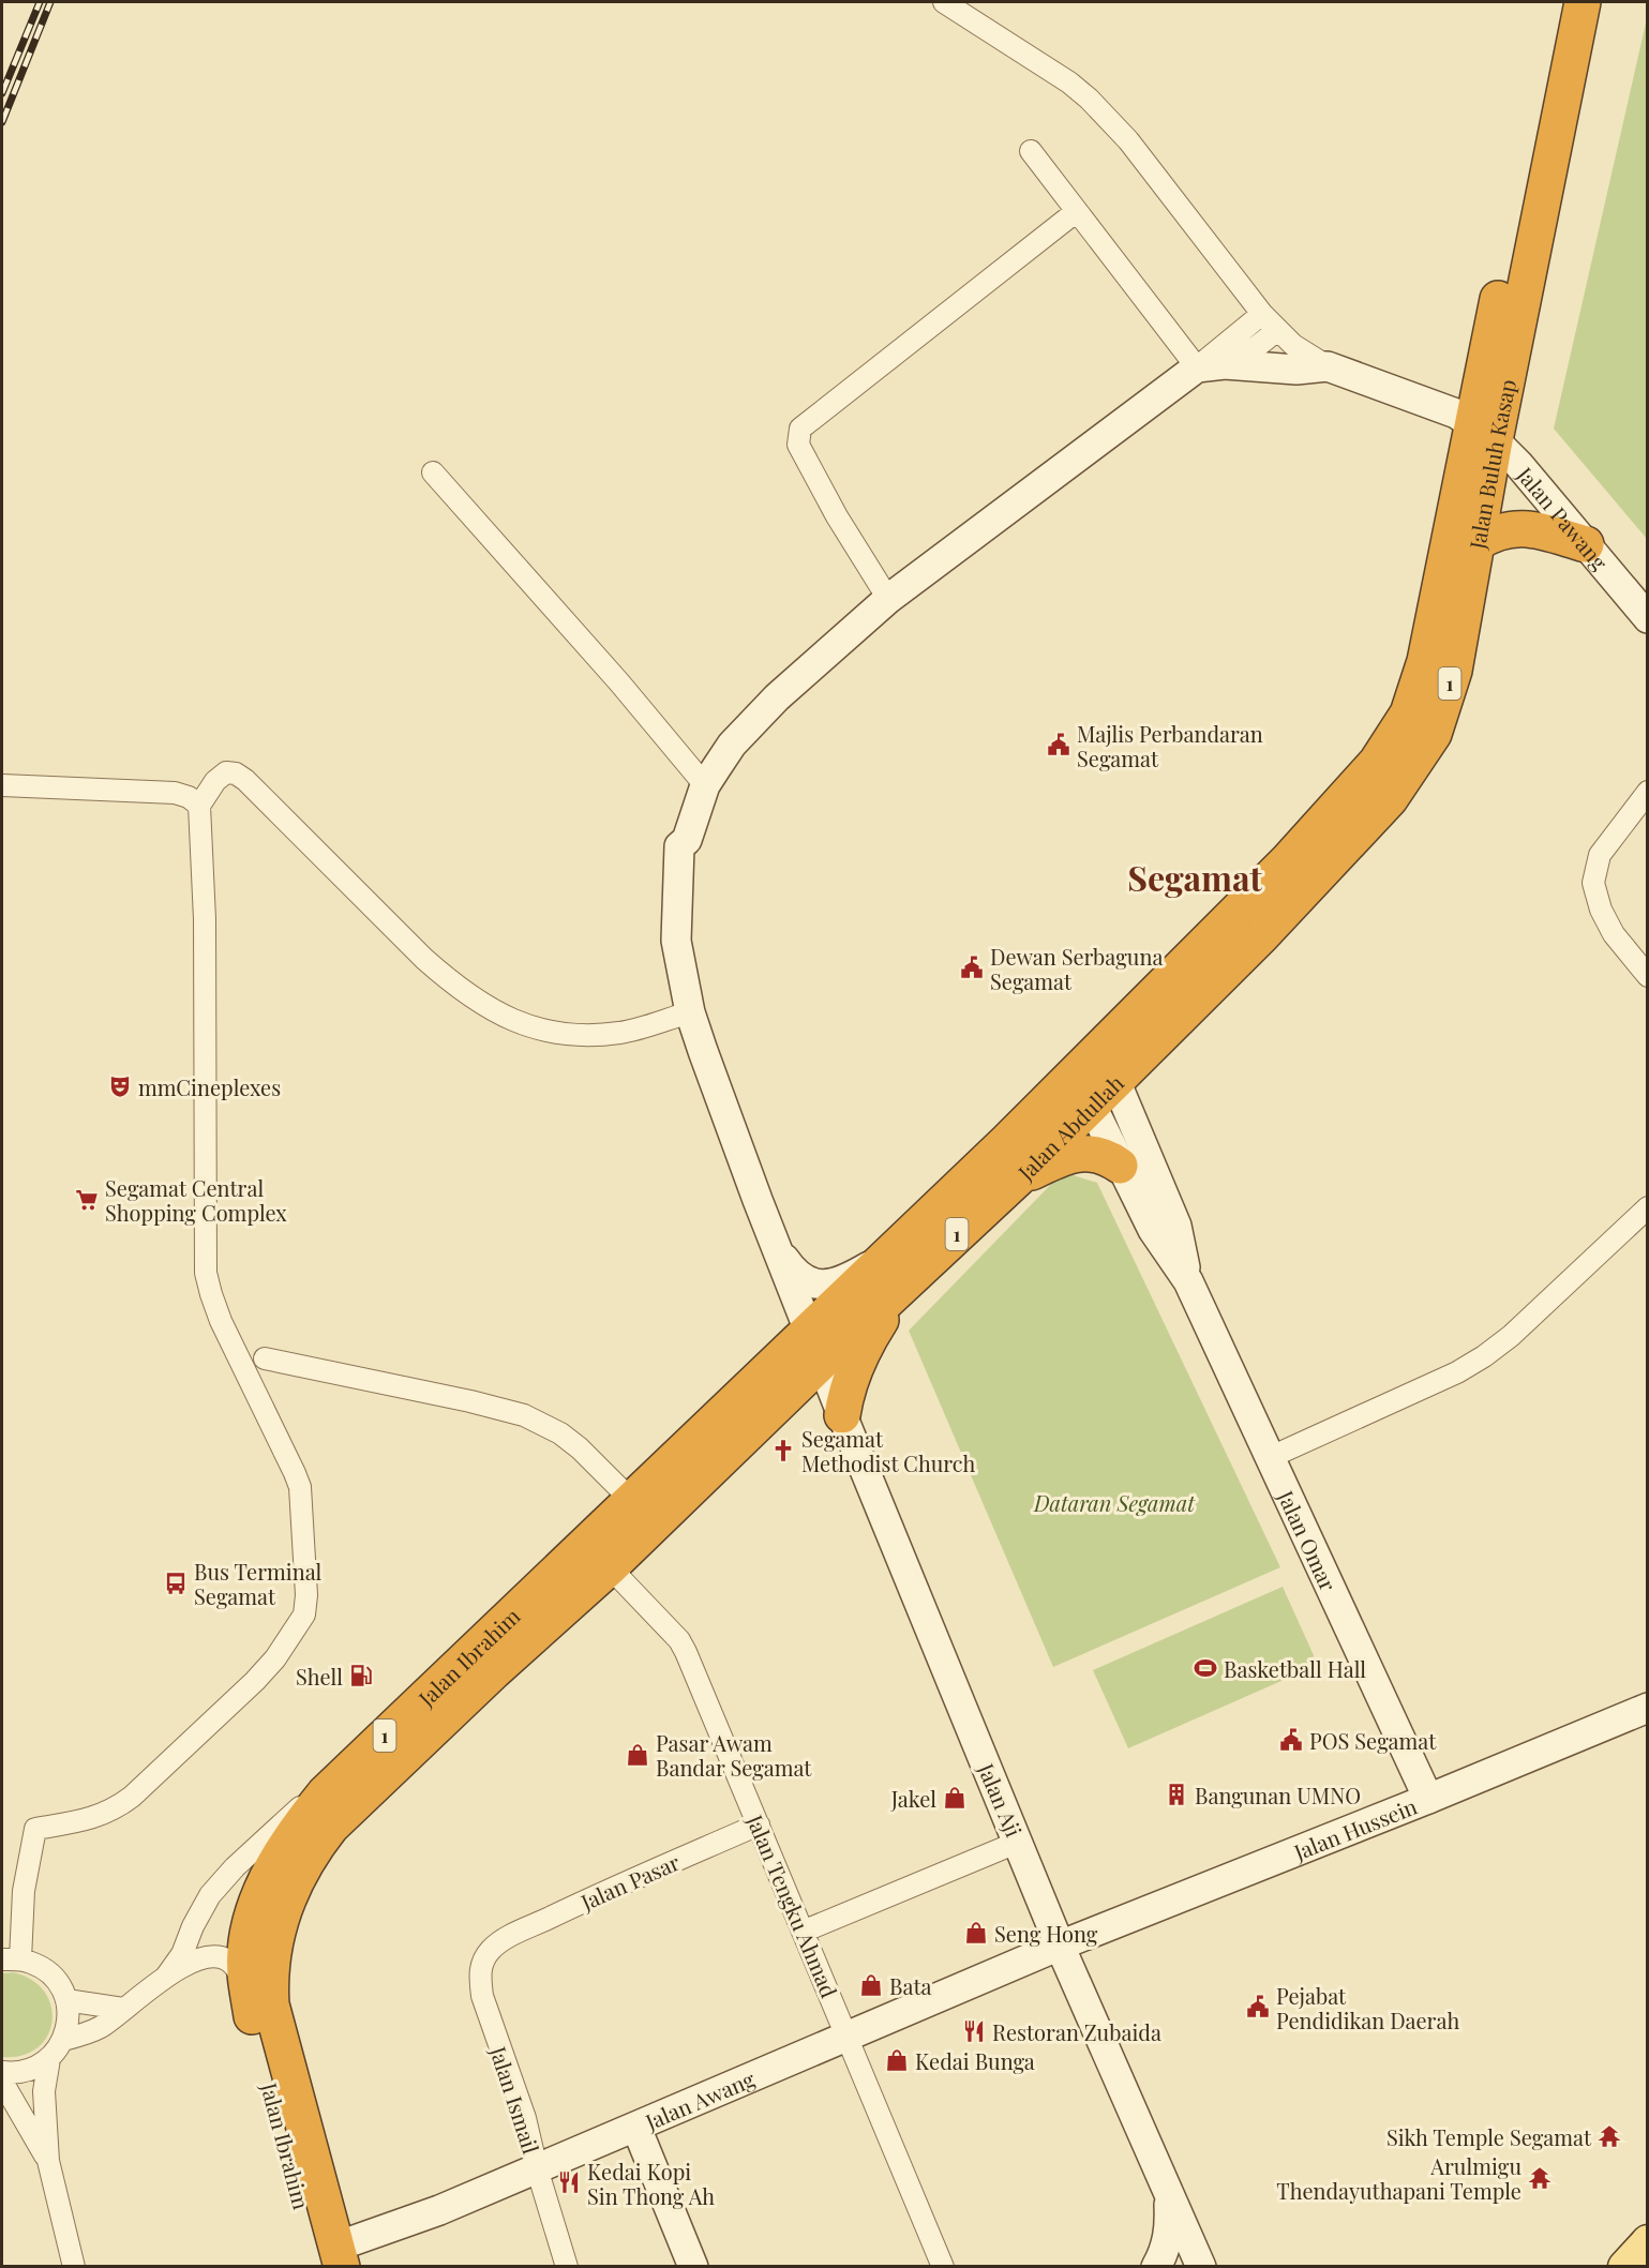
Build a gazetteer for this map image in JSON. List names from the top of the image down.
{
  "streets": {
    "highway": [
      "Jalan Buluh Kasap",
      "1",
      "Jalan Abdullah",
      "Jalan Ibrahim"
    ],
    "street": [
      "Jalan Pawang",
      "Jalan Omar",
      "Jalan Aji",
      "Jalan Hussein",
      "Jalan Pasar",
      "Jalan Tengku Ahmad",
      "Jalan Ismail",
      "Jalan Awang"
    ]
  },
  "crossings": [
    ["Jalan Buluh Kasap", "Jalan Pawang"],
    ["Jalan Buluh Kasap", "Jalan Abdullah"],
    ["Jalan Abdullah", "Jalan Omar"],
    ["Jalan Abdullah", "Jalan Ibrahim"],
    ["Jalan Abdullah", "Jalan Aji"],
    ["Jalan Omar", "Jalan Hussein"],
    ["Jalan Ibrahim", "Jalan Aji"],
    ["Jalan Ibrahim", "Jalan Tengku Ahmad"],
    ["Jalan Ibrahim", "Jalan Awang"],
    ["Jalan Aji", "Jalan Hussein"],
    ["Jalan Aji", "Jalan Awang"],
    ["Jalan Hussein", "Jalan Awang"],
    ["Jalan Pasar", "Jalan Tengku Ahmad"],
    ["Jalan Pasar", "Jalan Ismail"],
    ["Jalan Tengku Ahmad", "Jalan Awang"],
    ["Jalan Ismail", "Jalan Awang"]
  ],
  "districts": ["Segamat"],
  "parks": ["Dataran Segamat"],
  "places": {
    "public building": [
      "Majlis Perbandaran Segamat",
      "Dewan Serbaguna Segamat",
      "POS Segamat",
      "Pejabat Pendidikan Daerah"
    ],
    "theatre": ["mmCineplexes"],
    "supermarket": ["Segamat Central Shopping Complex"],
    "church": ["Segamat Methodist Church"],
    "bus stop": ["Bus Terminal Segamat"],
    "sports": ["Basketball Hall"],
    "fuel station": ["Shell"],
    "shop": [
      "Pasar Awam Bandar Segamat",
      "Jakel",
      "Seng Hong",
      "Bata",
      "Kedai Bunga"
    ],
    "building": ["Bangunan UMNO"],
    "restaurant": ["Restoran Zubaida", "Kedai Kopi Sin Thong Ah"],
    "temple": ["Sikh Temple Segamat", "Arulmigu Thendayuthapani Temple"]
  }
}
